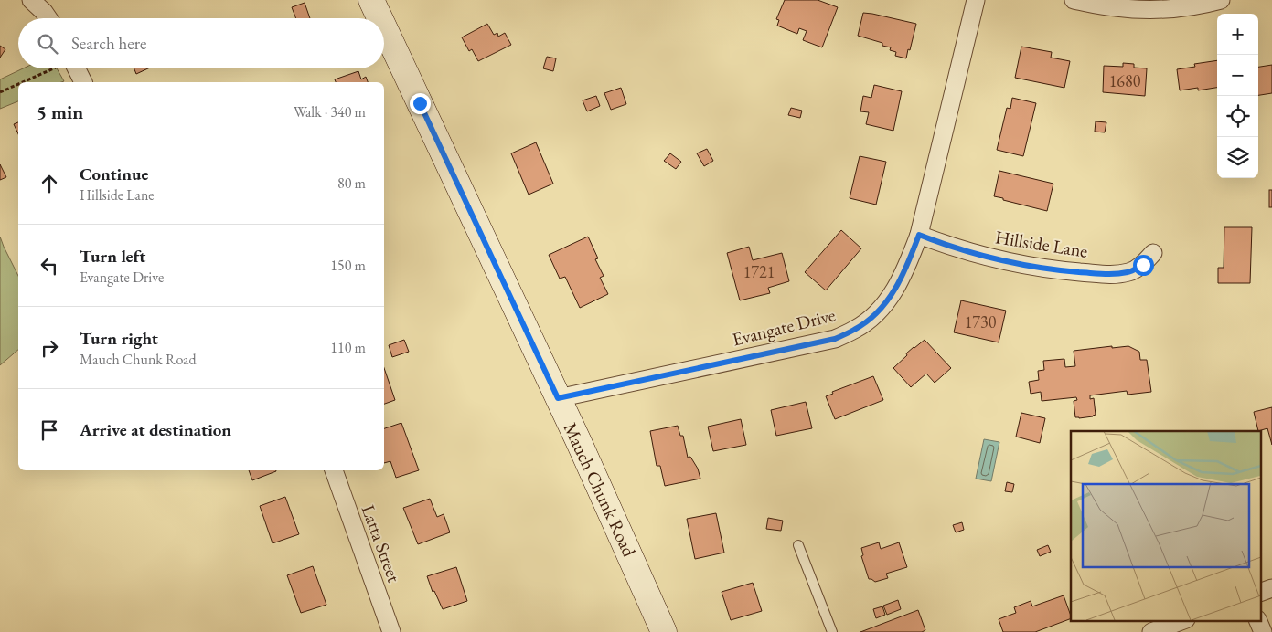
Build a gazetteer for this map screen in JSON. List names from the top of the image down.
{
  "streets": {
    "main road": ["Mauch Chunk Road"],
    "street": ["Hillside Lane", "Evangate Drive", "Latta Street"]
  },
  "crossings": [
    ["Hillside Lane", "Evangate Drive"],
    ["Evangate Drive", "Mauch Chunk Road"]
  ],
  "house_numbers": ["1680", "1721", "1730"],
  "page": {
    "map_buttons": ["+", "−"],
    "search": "Search here",
    "heading": ["5 min", "Walk · 340 m"],
    "list": [
      ["Continue", "Hillside Lane", "80 m"],
      ["Turn left", "Evangate Drive", "150 m"],
      ["Turn right", "Mauch Chunk Road", "110 m"],
      "Arrive at destination"
    ]
  }
}
